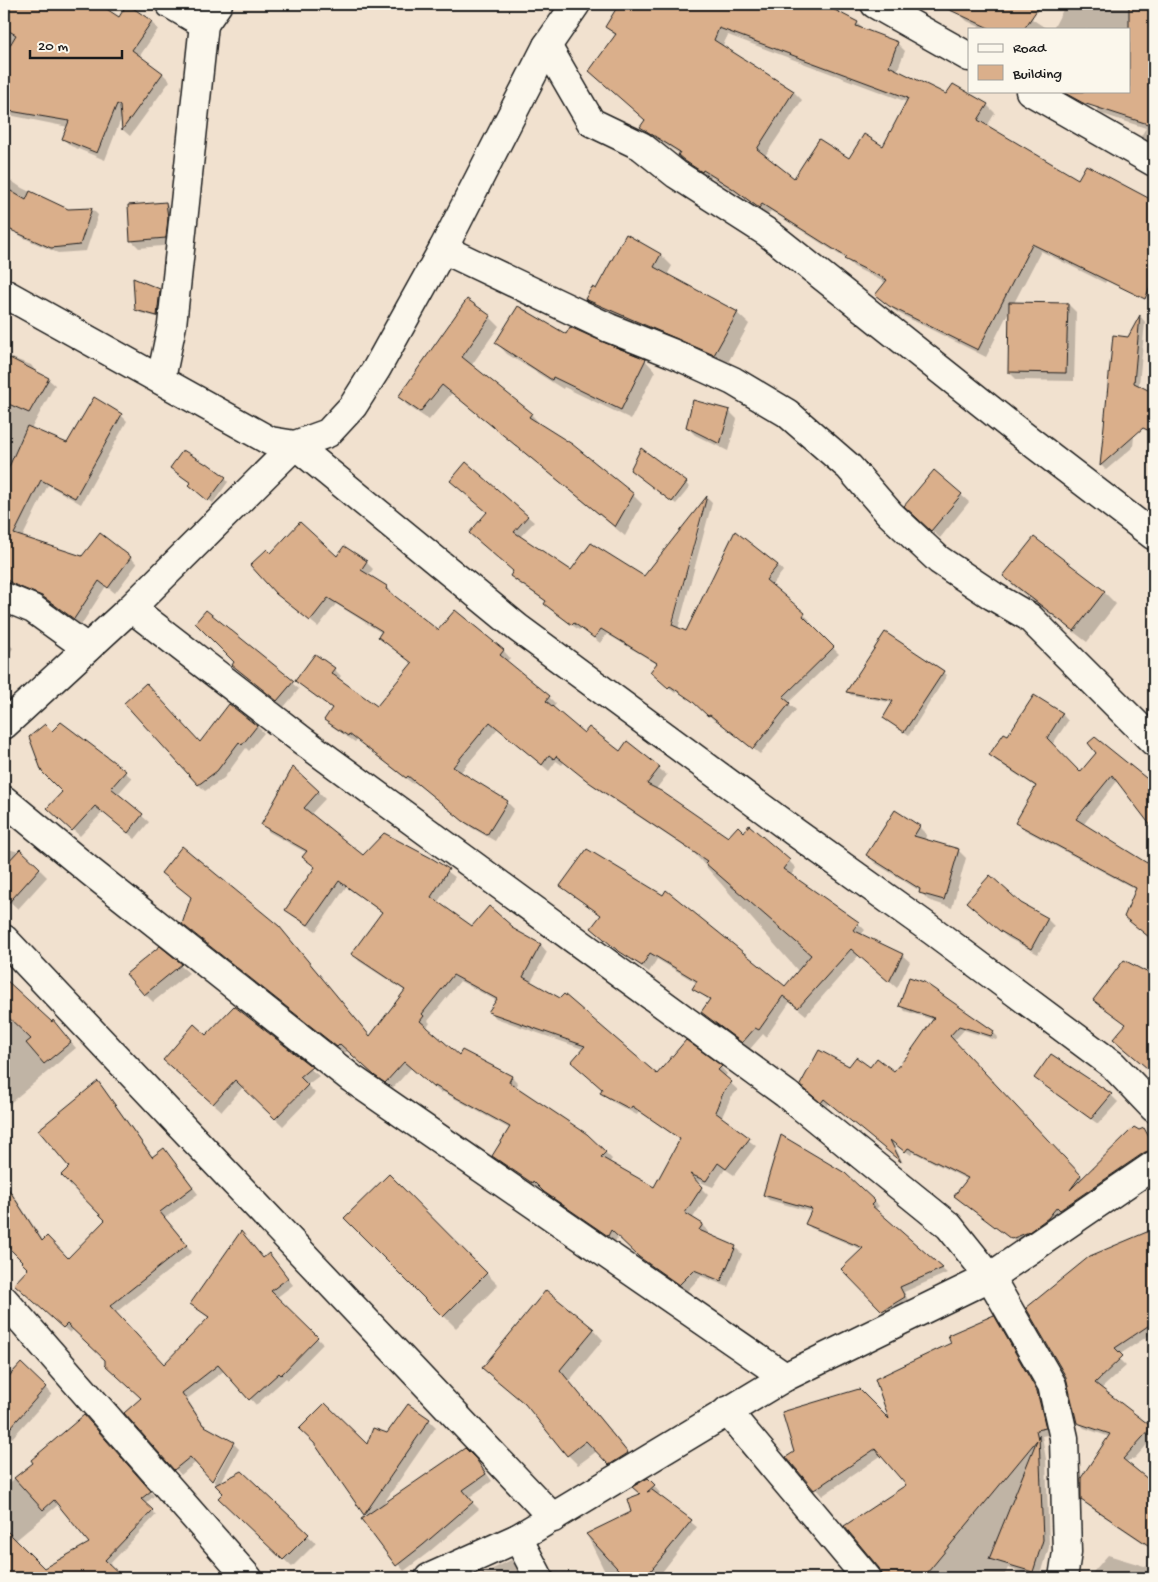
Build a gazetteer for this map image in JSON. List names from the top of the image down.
{
  "legend": ["Road", "Building"],
  "scale_bar": "20 m"
}
